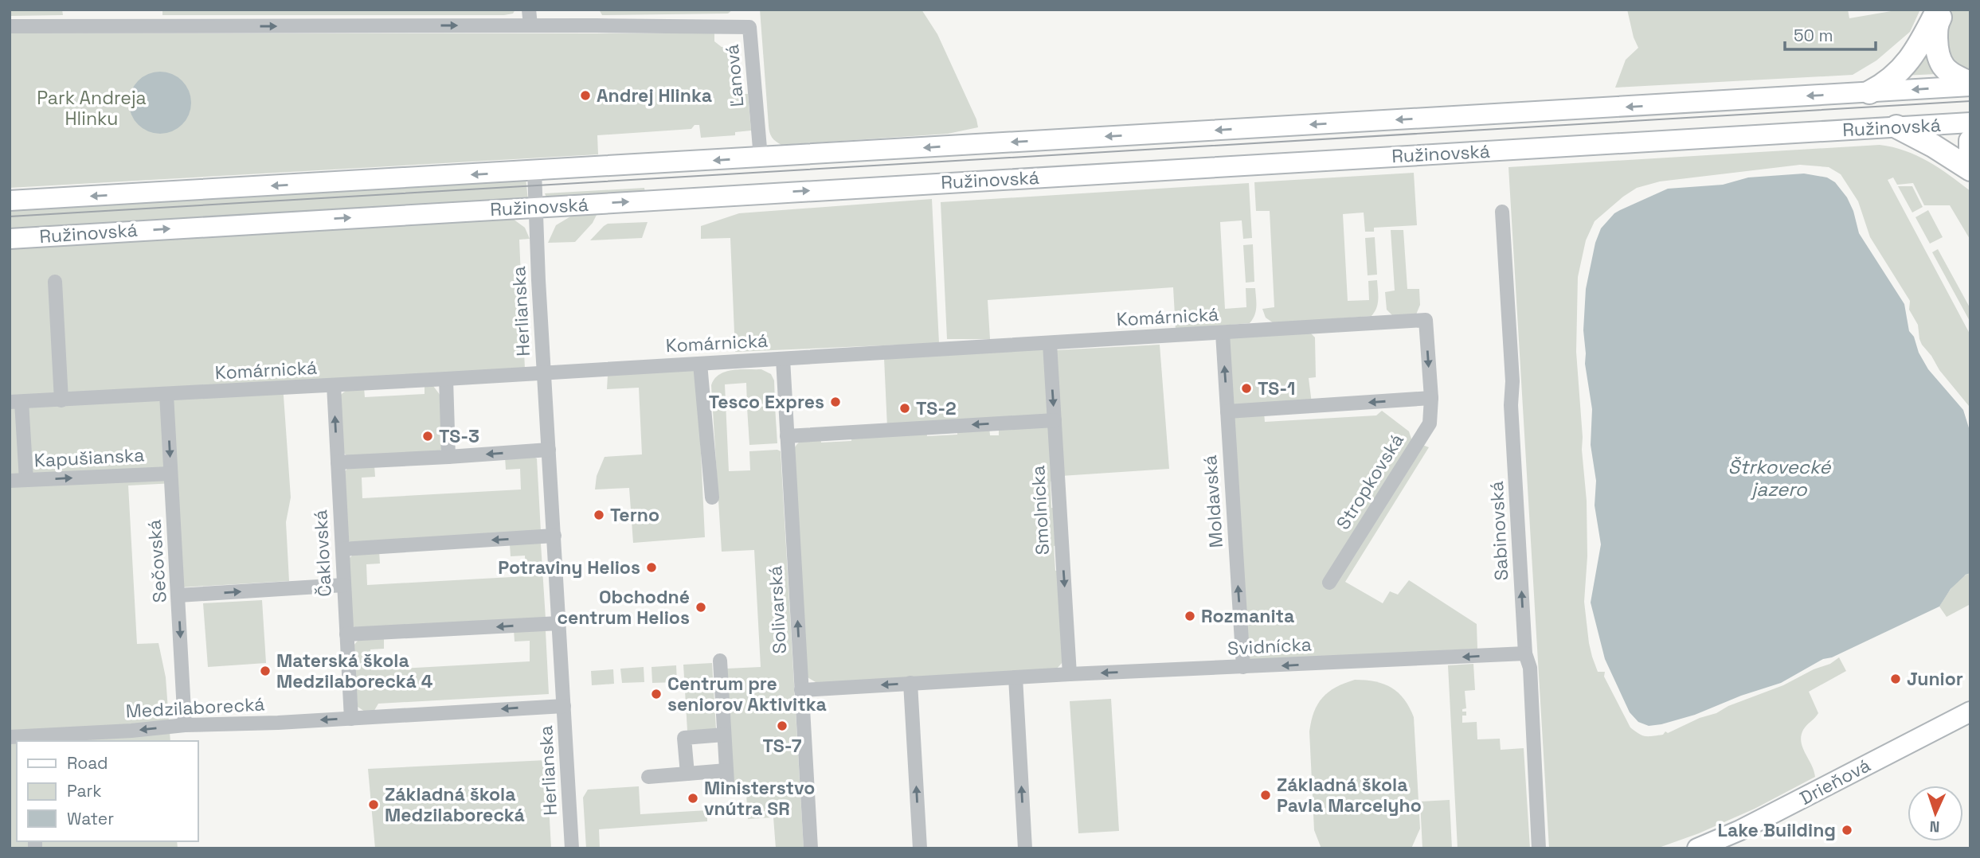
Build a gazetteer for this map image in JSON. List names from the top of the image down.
{
  "streets": {
    "street": [
      "Ľanová",
      "Ružinovská",
      "Herlianska",
      "Komárnická",
      "Kapušianska",
      "Stropkovská",
      "Moldavská",
      "Smolnícka",
      "Sabinovská",
      "Čaklovská",
      "Sečovská",
      "Solivarská",
      "Svidnícka",
      "Medzilaborecká",
      "Drieňová"
    ]
  },
  "crossings": [
    ["Ľanová", "Ružinovská"],
    ["Ružinovská", "Herlianska"],
    ["Herlianska", "Komárnická"],
    ["Herlianska", "Medzilaborecká"],
    ["Komárnická", "Stropkovská"],
    ["Komárnická", "Moldavská"],
    ["Komárnická", "Smolnícka"],
    ["Komárnická", "Čaklovská"],
    ["Komárnická", "Sečovská"],
    ["Komárnická", "Solivarská"],
    ["Kapušianska", "Sečovská"],
    ["Moldavská", "Svidnícka"],
    ["Smolnícka", "Svidnícka"],
    ["Sabinovská", "Svidnícka"],
    ["Čaklovská", "Medzilaborecká"],
    ["Sečovská", "Medzilaborecká"],
    ["Solivarská", "Svidnícka"]
  ],
  "one_way": [
    "Ľanová",
    "Kapušianska",
    "Moldavská",
    "Smolnícka",
    "Sabinovská",
    "Sečovská",
    "Svidnícka"
  ],
  "water": ["Štrkovecké jazero"],
  "parks": ["Park Andreja Hlinku"],
  "places": [
    "Andrej Hlinka",
    "TS-1",
    "Tesco Expres",
    "TS-2",
    "TS-3",
    "Terno",
    "Potraviny Helios",
    "Obchodné centrum Helios",
    "Rozmanita",
    "Materská škola Medzilaborecká 4",
    "Junior",
    "Centrum pre seniorov Aktivitka",
    "TS-7",
    "Základná škola Pavla Marcelyho",
    "Ministerstvo vnútra SR",
    "Základná škola Medzilaborecká",
    "Lake Building"
  ],
  "legend": ["Road", "Park", "Water"],
  "scale_bar": "50 m",
  "north": "bottom"
}
